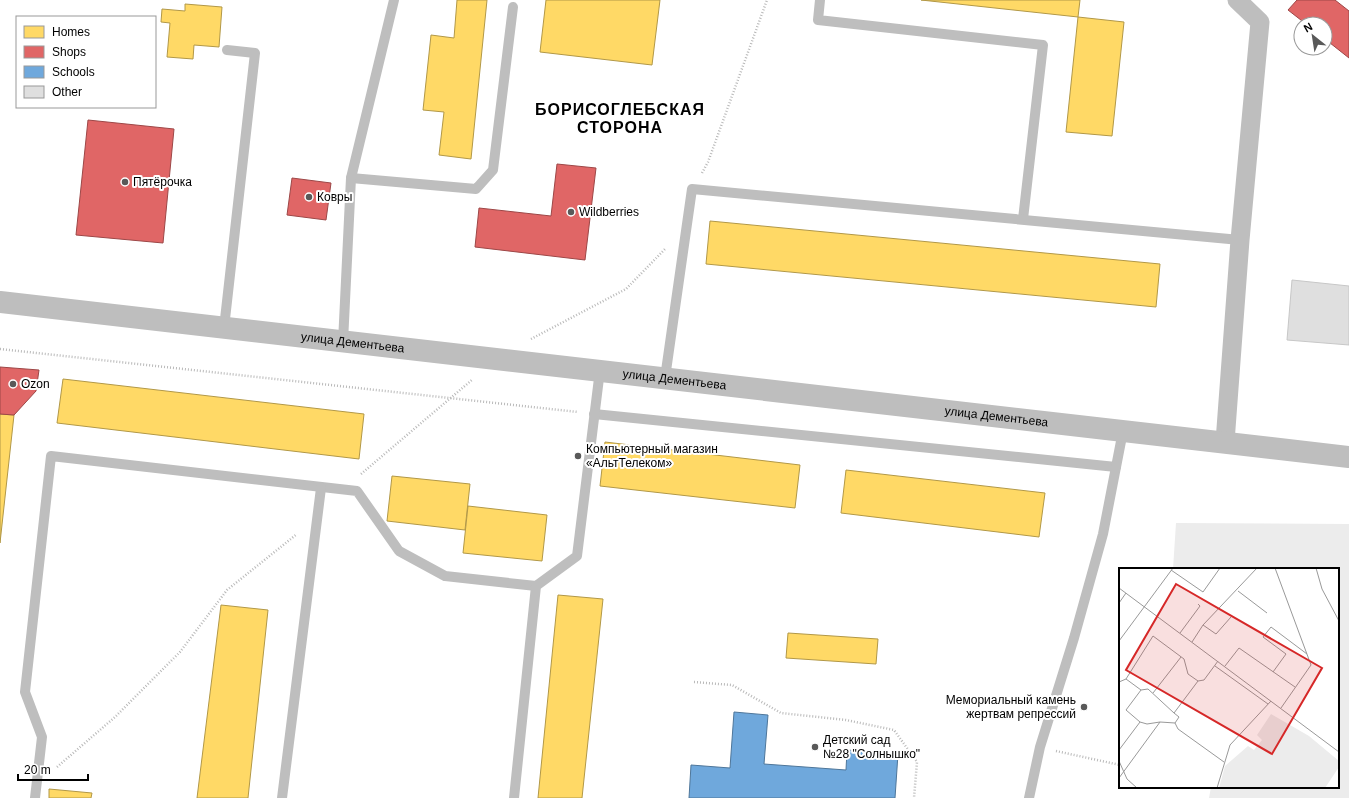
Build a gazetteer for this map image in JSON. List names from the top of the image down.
{
  "streets": {
    "street": ["улица Дементьева"]
  },
  "districts": ["БОРИСОГЛЕБСКАЯ СТОРОНА"],
  "places": [
    "Пятёрочка",
    "Ковры",
    "Wildberries",
    "Ozon",
    "Компьютерный магазин «АльтТелеком»",
    "Мемориальный камень жертвам репрессий",
    "Детский сад №28 \"Солнышко\""
  ],
  "legend": [
    "Homes",
    "Shops",
    "Schools",
    "Other"
  ],
  "scale_bar": "20 m",
  "north": "top left"
}
